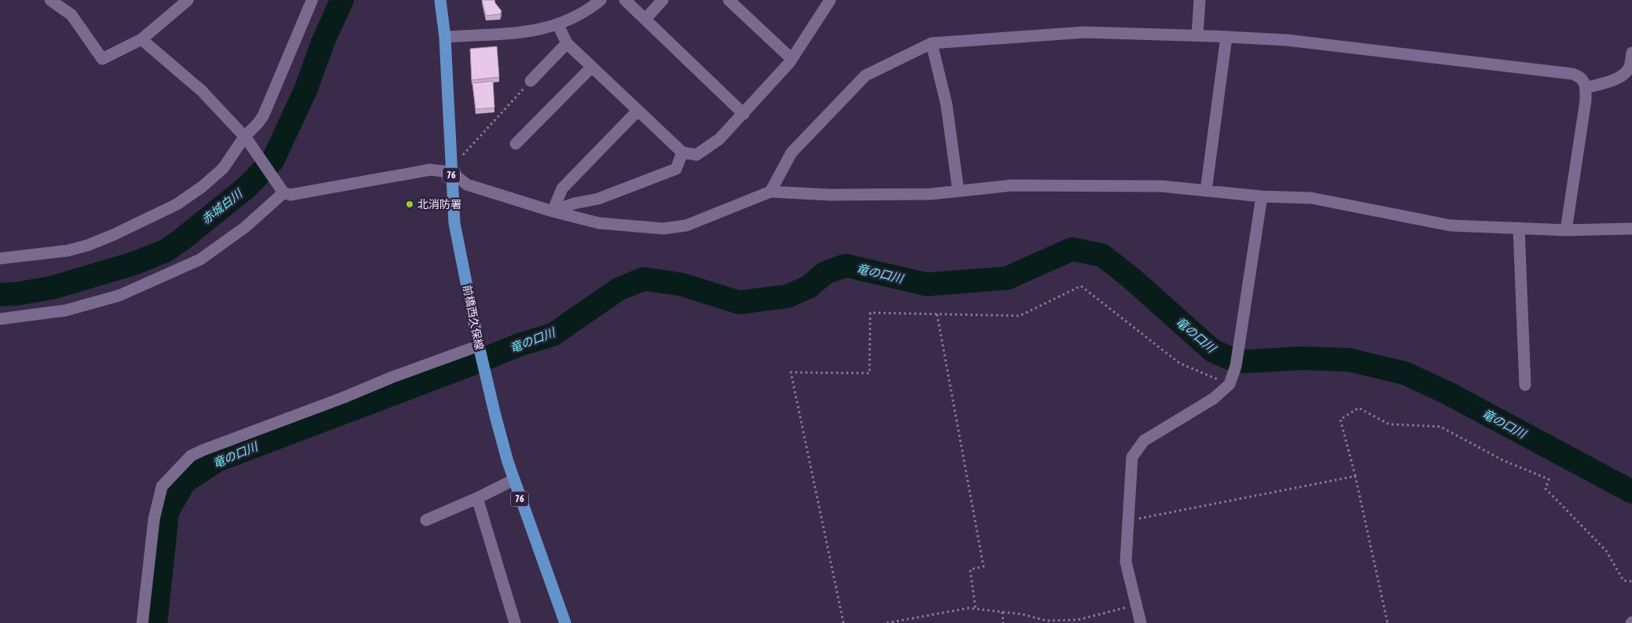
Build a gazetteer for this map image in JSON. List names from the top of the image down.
{
  "streets": {
    "main road": ["76", "前橋西久保線"]
  },
  "water": ["赤城白川", "竜の口川"],
  "places": ["北消防署"]
}
